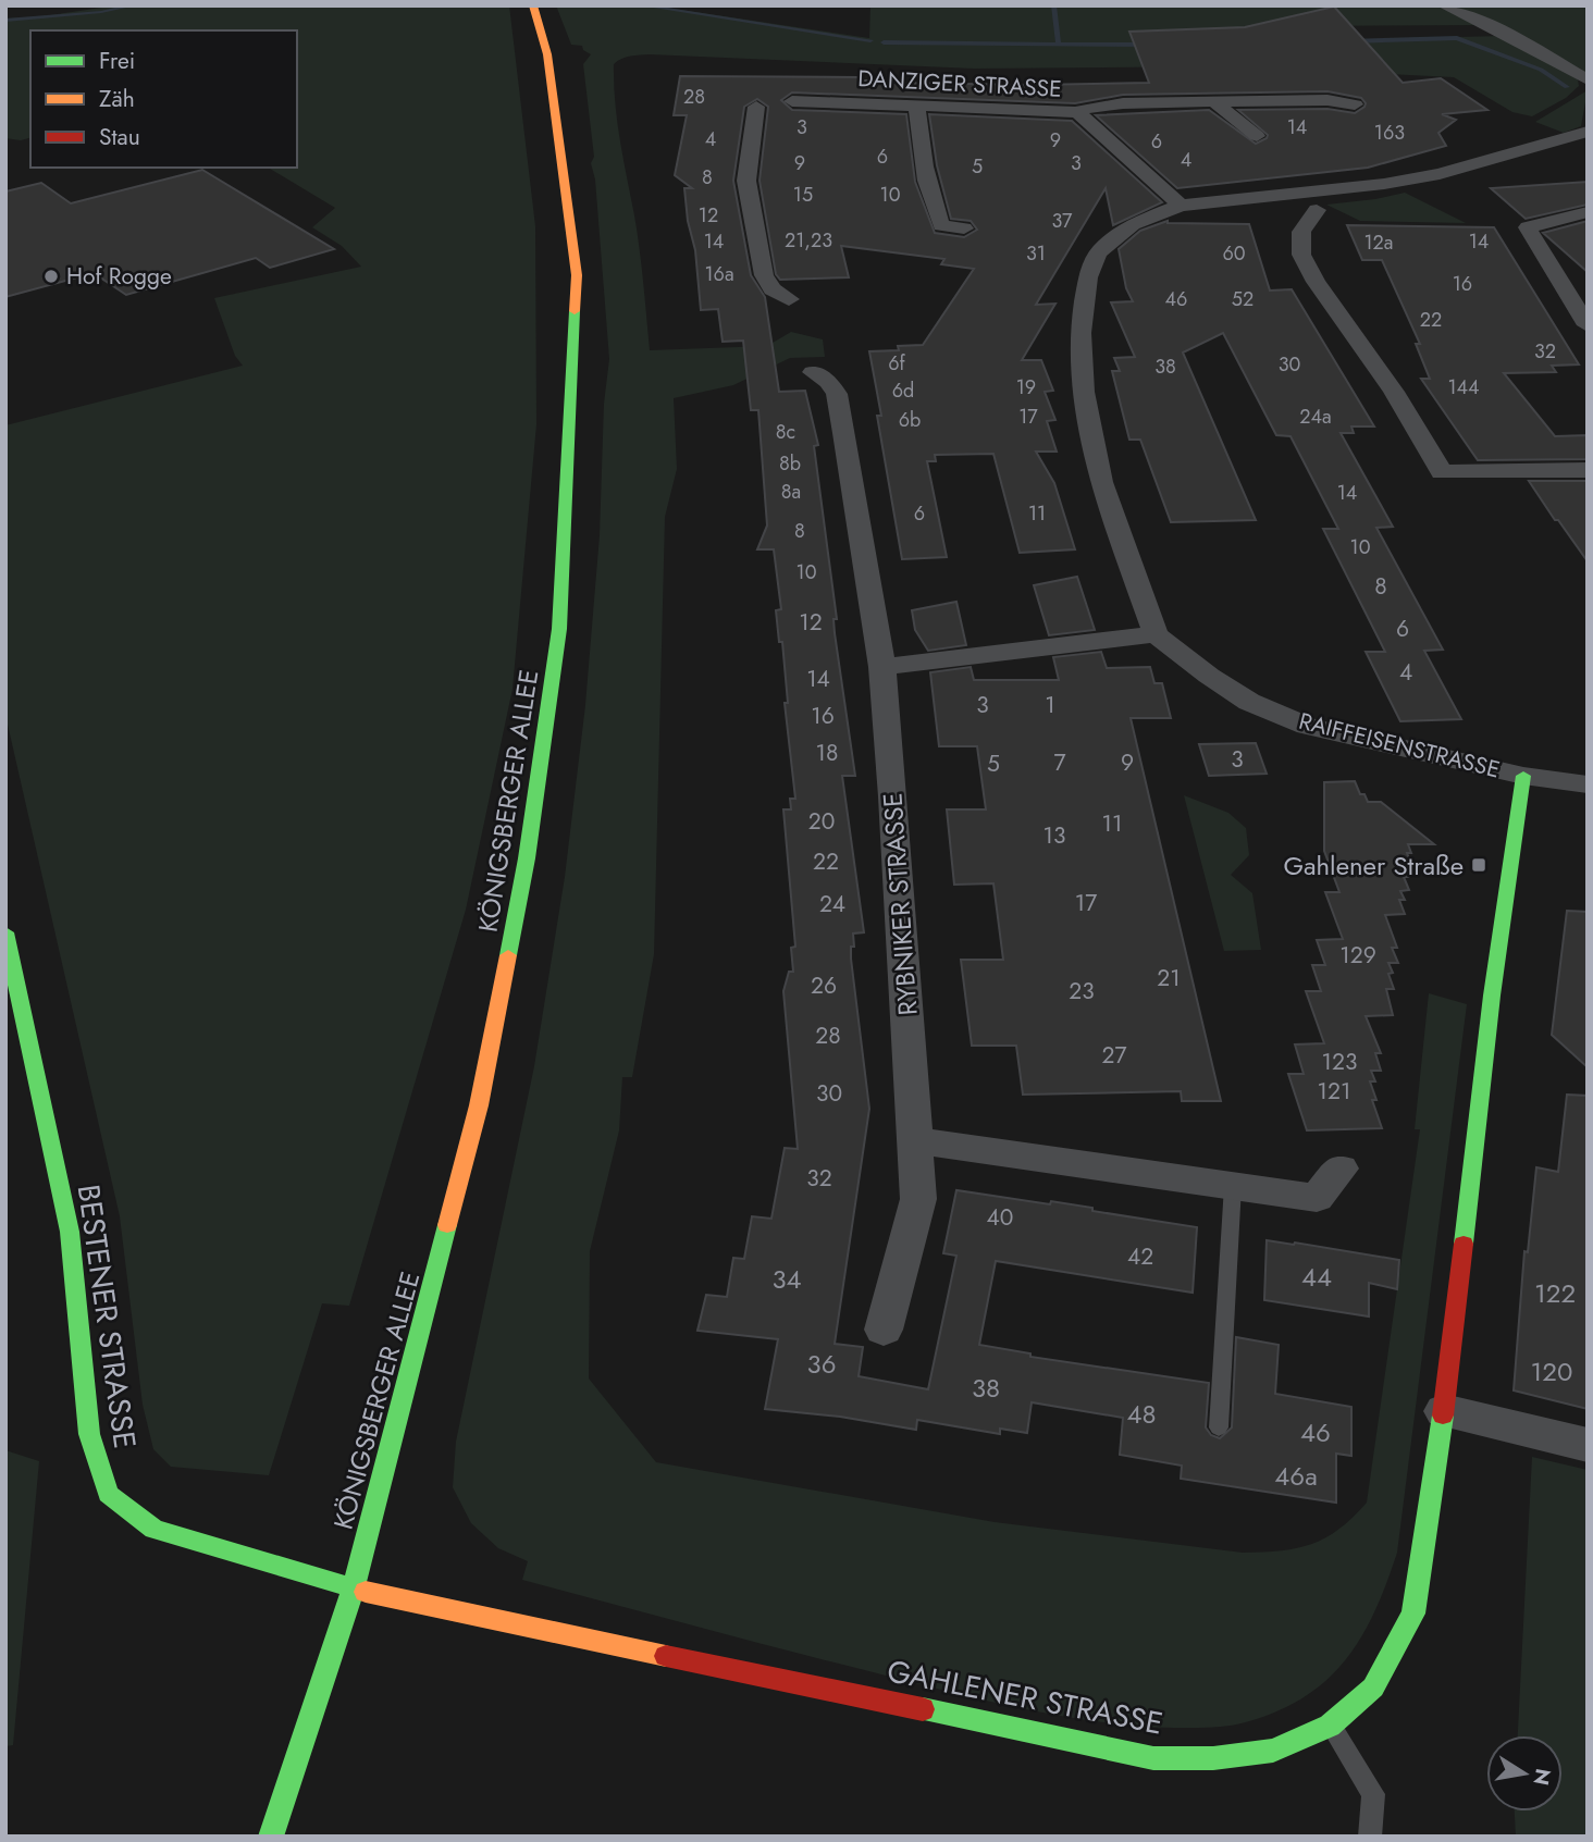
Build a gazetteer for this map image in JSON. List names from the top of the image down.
{
  "streets": {
    "main road": ["KÖNIGSBERGER ALLEE", "BESTENER STRASSE", "GAHLENER STRASSE"],
    "street": ["DANZIGER STRASSE", "RAIFFEISENSTRASSE", "RYBNIKER STRASSE"]
  },
  "crossings": [
    ["RAIFFEISENSTRASSE", "GAHLENER STRASSE"],
    ["KÖNIGSBERGER ALLEE", "BESTENER STRASSE"],
    ["KÖNIGSBERGER ALLEE", "GAHLENER STRASSE"],
    ["BESTENER STRASSE", "GAHLENER STRASSE"]
  ],
  "places": {
    "other": ["Hof Rogge"],
    "transit": ["Gahlener Straße"]
  },
  "house_numbers": [
    "28",
    "3",
    "14",
    "163",
    "4",
    "9",
    "6",
    "6",
    "4",
    "9",
    "3",
    "5",
    "8",
    "15",
    "10",
    "12",
    "37",
    "21,23",
    "14",
    "14",
    "12a",
    "31",
    "60",
    "16a",
    "16",
    "46",
    "52",
    "22",
    "32",
    "6f",
    "30",
    "38",
    "19",
    "144",
    "6d",
    "17",
    "24a",
    "6b",
    "8c",
    "8b",
    "8a",
    "14",
    "6",
    "11",
    "8",
    "10",
    "10",
    "8",
    "12",
    "6",
    "4",
    "14",
    "3",
    "1",
    "16",
    "18",
    "3",
    "7",
    "9",
    "5",
    "20",
    "11",
    "13",
    "22",
    "17",
    "24",
    "129",
    "21",
    "26",
    "23",
    "28",
    "27",
    "123",
    "121",
    "30",
    "32",
    "40",
    "42",
    "44",
    "34",
    "122",
    "36",
    "120",
    "38",
    "48",
    "46",
    "46a"
  ],
  "legend": ["Frei", "Zäh", "Stau"],
  "north": "right"
}
